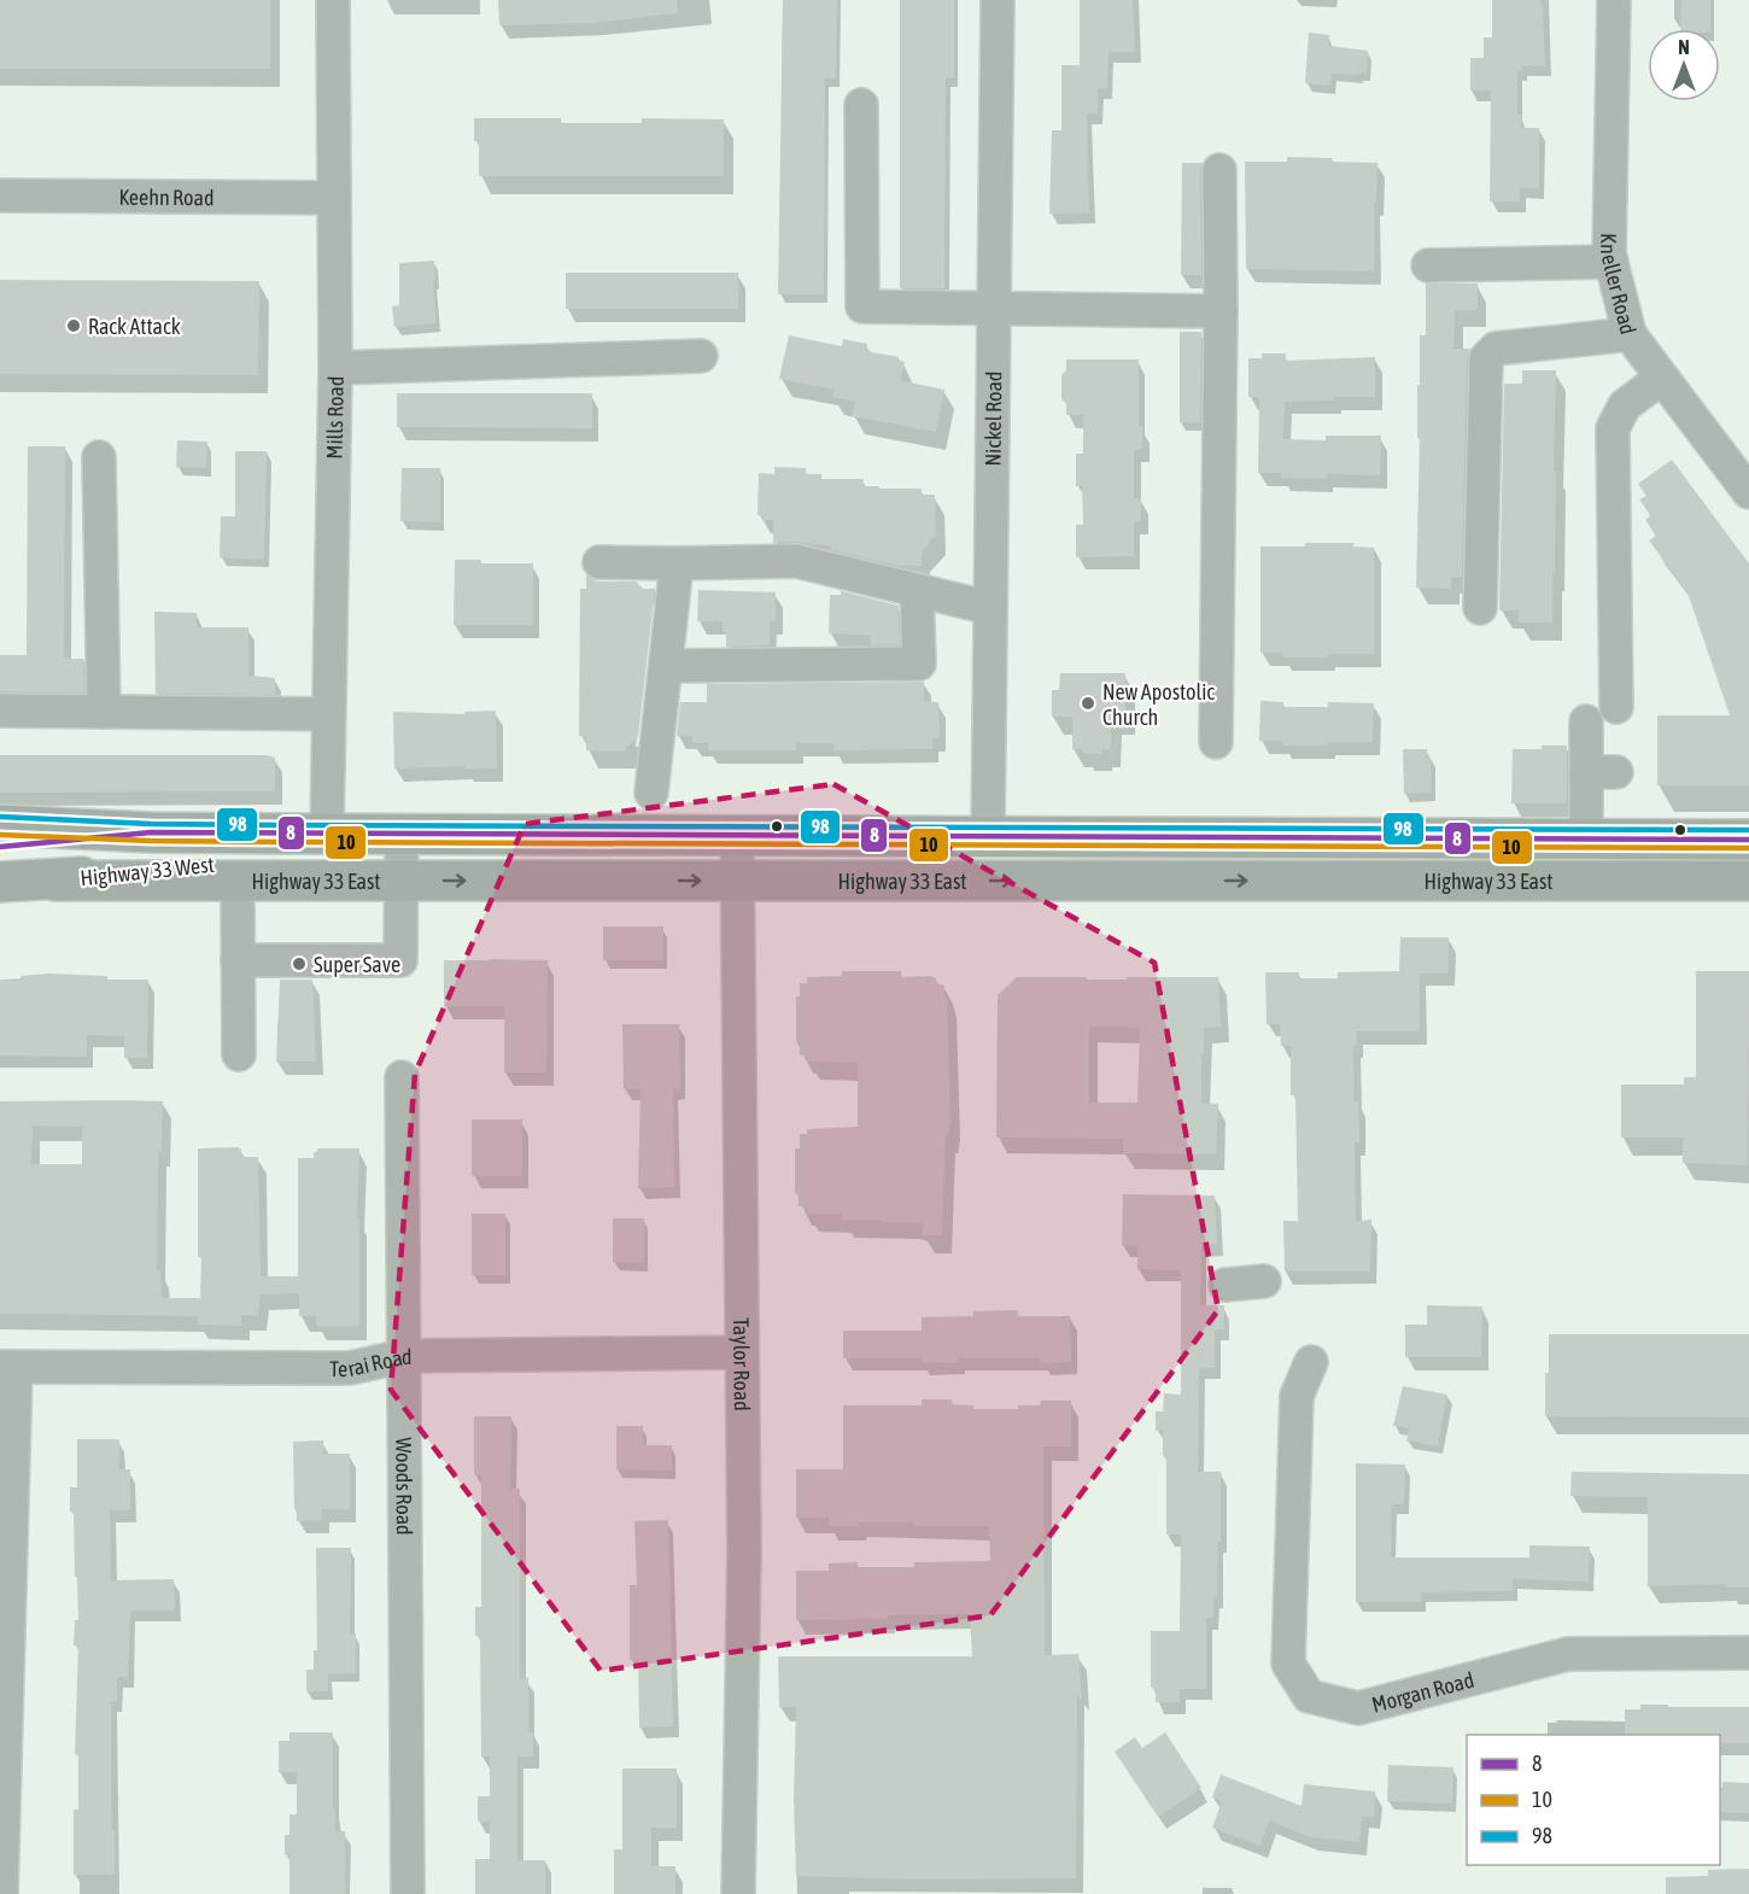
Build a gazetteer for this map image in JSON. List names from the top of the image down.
{
  "streets": {
    "main road": ["Highway 33 West", "Highway 33 East"],
    "street": [
      "Keehn Road",
      "Kneller Road",
      "Mills Road",
      "Nickel Road",
      "Terai Road",
      "Taylor Road",
      "Woods Road",
      "Morgan Road"
    ]
  },
  "crossings": [
    ["Keehn Road", "Mills Road"],
    ["Mills Road", "Highway 33 West"],
    ["Nickel Road", "Highway 33 West"],
    ["Highway 33 West", "Highway 33 East"],
    ["Highway 33 West", "Taylor Road"],
    ["Highway 33 East", "Taylor Road"],
    ["Terai Road", "Taylor Road"],
    ["Terai Road", "Woods Road"]
  ],
  "one_way": ["Highway 33 East"],
  "places": ["Rack Attack", "New Apostolic Church", "Super Save"],
  "lines": ["transit line 98", "transit line 8", "transit line 10"],
  "legend": ["8", "10", "98"],
  "north": "top"
}
